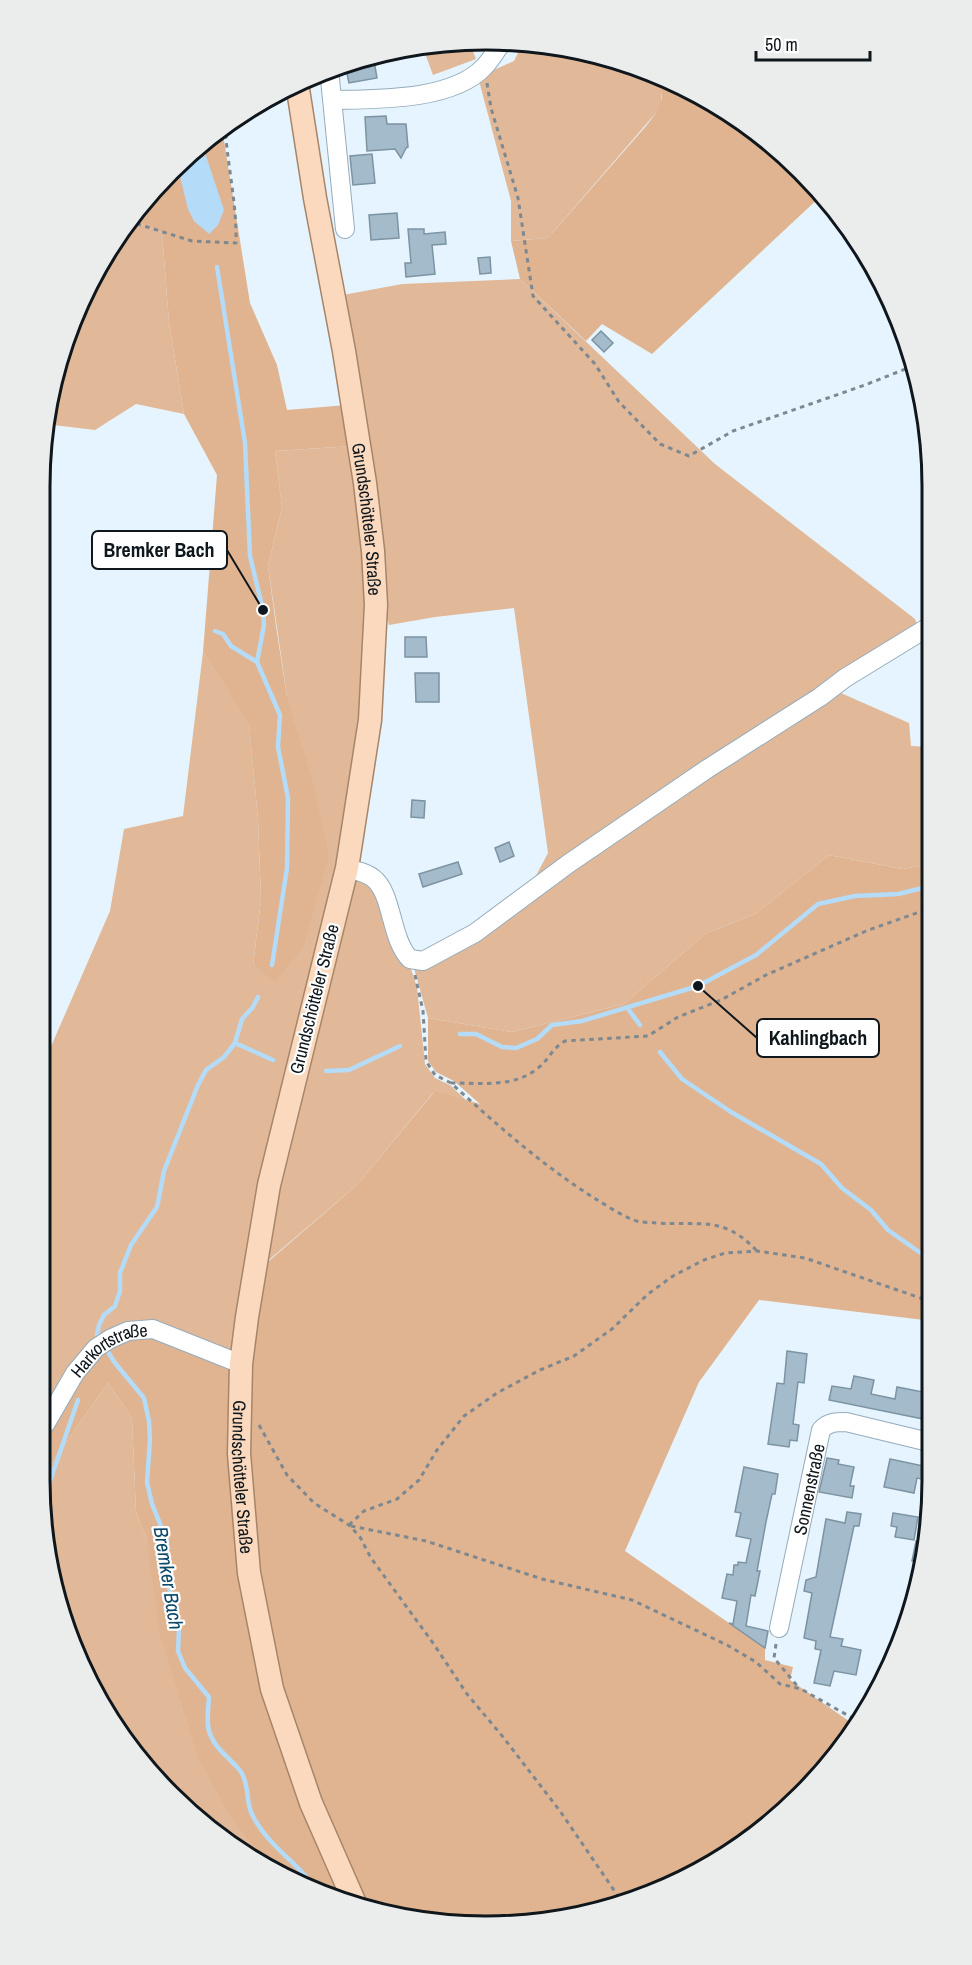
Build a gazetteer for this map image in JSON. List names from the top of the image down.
{
  "streets": {
    "main road": ["Grundschötteler Straße"],
    "street": ["Harkortstraße", "Sonnenstraße"]
  },
  "crossings": [
    ["Grundschötteler Straße", "Harkortstraße"]
  ],
  "water": ["Bremker Bach"],
  "places": ["Bremker Bach", "Kahlingbach"],
  "scale_bar": "50 m"
}
